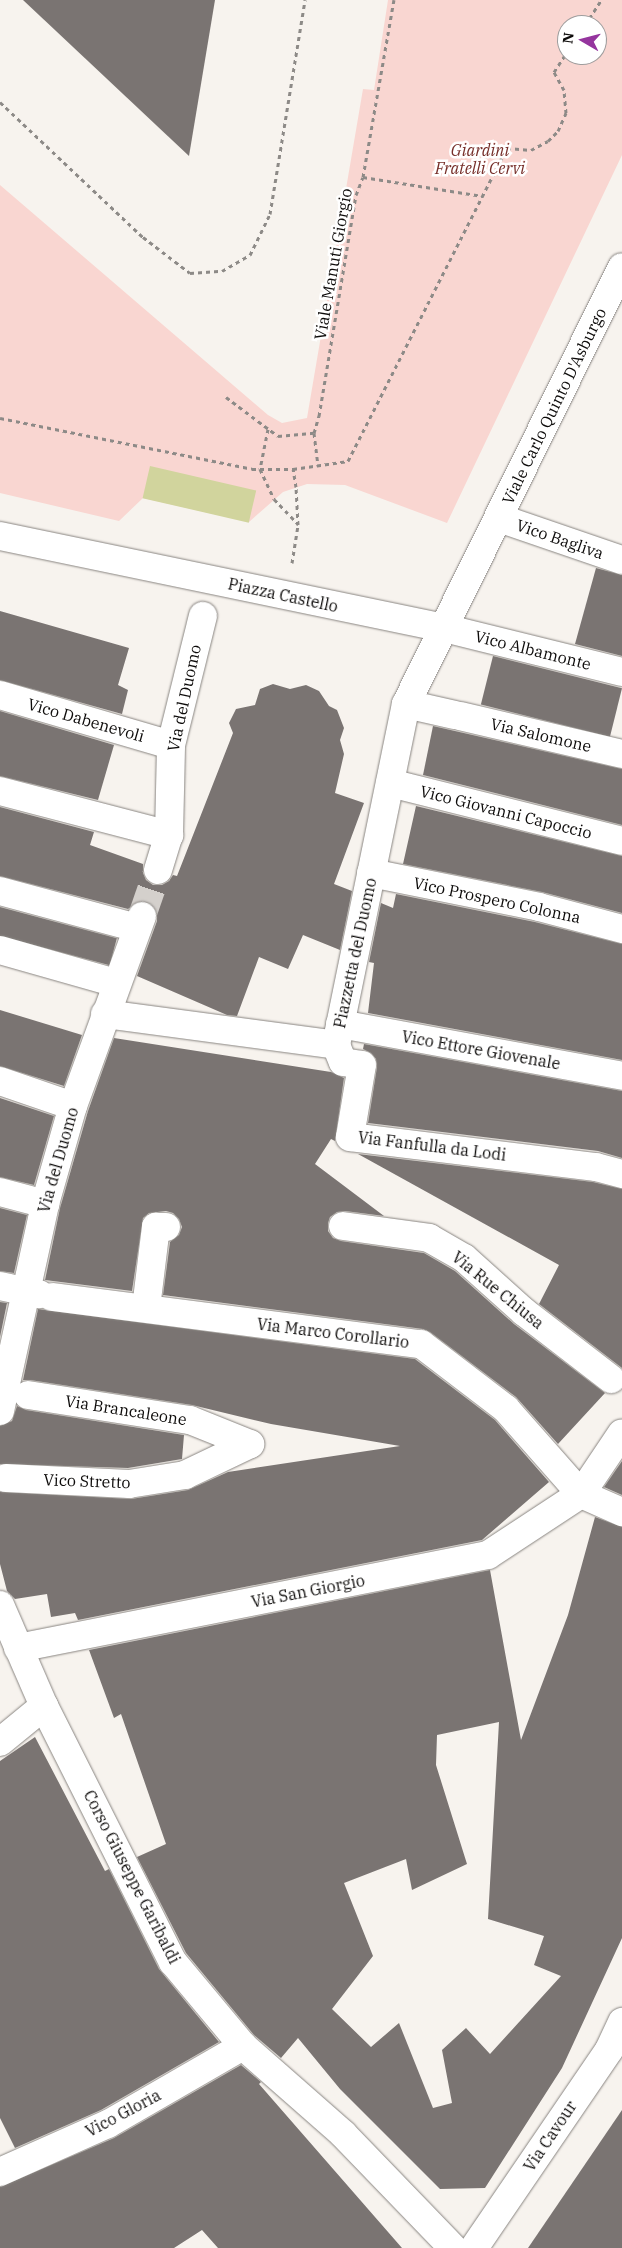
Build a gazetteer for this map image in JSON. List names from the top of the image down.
{
  "streets": {
    "street": [
      "Viale Carlo Quinto D'Asburgo",
      "Vico Bagliva",
      "Piazza Castello",
      "Vico Albamonte",
      "Via del Duomo",
      "Vico Dabenevoli",
      "Via Salomone",
      "Vico Giovanni Capoccio",
      "Vico Prospero Colonna",
      "Piazzetta del Duomo",
      "Vico Ettore Giovenale",
      "Via Fanfulla da Lodi",
      "Via Rue Chiusa",
      "Via Marco Corollario",
      "Via Brancaleone",
      "Vico Stretto",
      "Via San Giorgio",
      "Corso Giuseppe Garibaldi",
      "Vico Gloria",
      "Via Cavour"
    ],
    "path": ["Viale Manuti Giorgio"]
  },
  "crossings": [
    ["Viale Carlo Quinto D'Asburgo", "Vico Bagliva"],
    ["Piazza Castello", "Vico Albamonte"],
    ["Piazza Castello", "Piazzetta del Duomo"],
    ["Vico Albamonte", "Piazzetta del Duomo"],
    ["Via del Duomo", "Vico Dabenevoli"],
    ["Via del Duomo", "Piazzetta del Duomo"],
    ["Via del Duomo", "Via Marco Corollario"],
    ["Via del Duomo", "Via Brancaleone"],
    ["Via Salomone", "Piazzetta del Duomo"],
    ["Vico Giovanni Capoccio", "Piazzetta del Duomo"],
    ["Vico Prospero Colonna", "Piazzetta del Duomo"],
    ["Piazzetta del Duomo", "Vico Ettore Giovenale"],
    ["Piazzetta del Duomo", "Via Fanfulla da Lodi"],
    ["Vico Ettore Giovenale", "Via Fanfulla da Lodi"],
    ["Via Marco Corollario", "Via San Giorgio"],
    ["Via Brancaleone", "Vico Stretto"],
    ["Via San Giorgio", "Corso Giuseppe Garibaldi"],
    ["Corso Giuseppe Garibaldi", "Vico Gloria"]
  ],
  "parks": ["Giardini Fratelli Cervi"],
  "north": "left"
}
